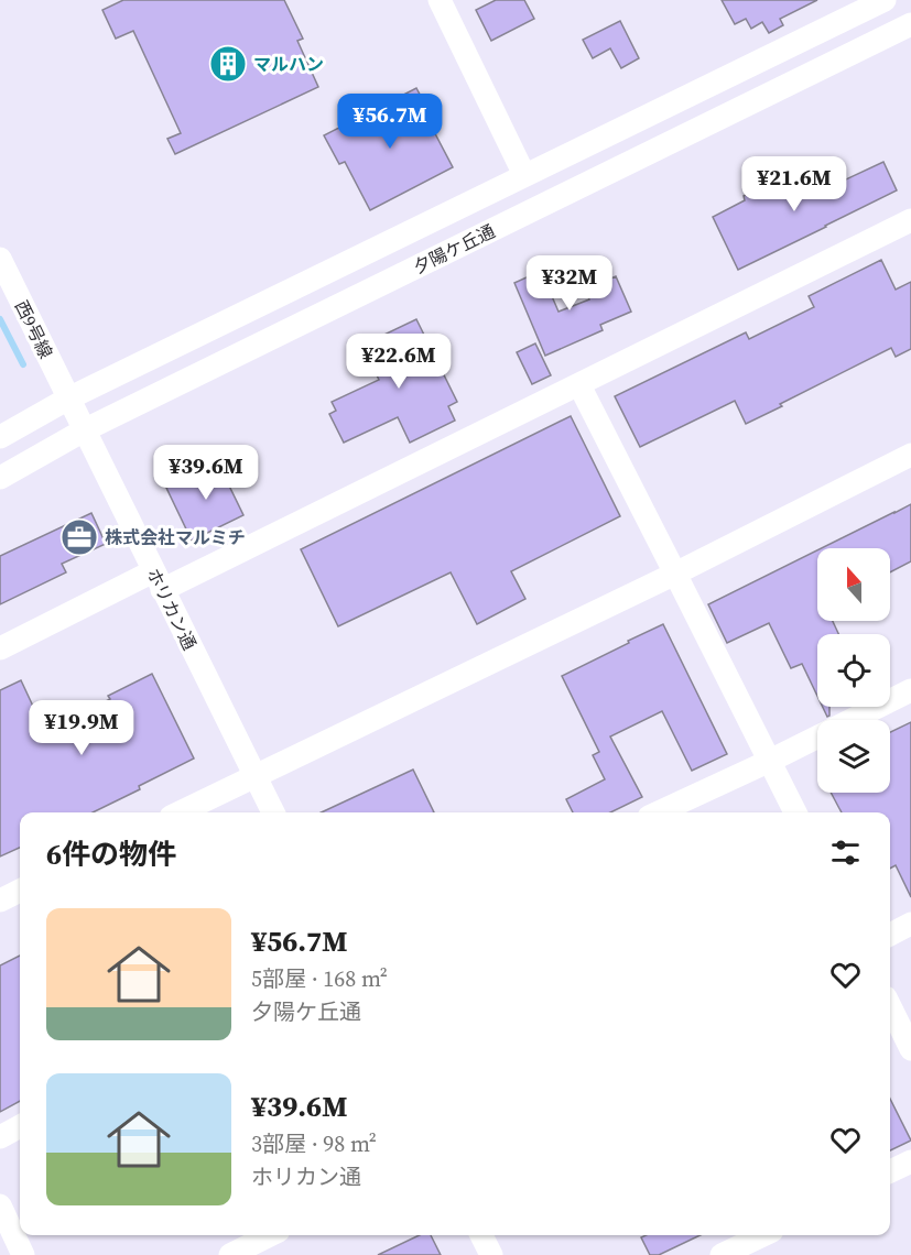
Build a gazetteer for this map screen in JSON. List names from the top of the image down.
{
  "streets": {
    "street": ["夕陽ケ丘通", "西9号線", "ホリカン通"]
  },
  "crossings": [
    ["夕陽ケ丘通", "西9号線"],
    ["夕陽ケ丘通", "ホリカン通"],
    ["西9号線", "ホリカン通"]
  ],
  "places": {
    "building": ["マルハン"],
    "office": ["株式会社マルミチ"]
  },
  "north": "top",
  "page": {
    "price": [
      "¥56.7M",
      "¥21.6M",
      "¥32M",
      "¥22.6M",
      "¥39.6M",
      "¥19.9M"
    ],
    "heading": "6件の物件",
    "list": [
      {
        "name": "¥56.7M",
        "note": "5部屋 · 168 m² · 夕陽ケ丘通"
      },
      {
        "name": "¥39.6M",
        "note": "3部屋 · 98 m² · ホリカン通"
      }
    ]
  }
}
